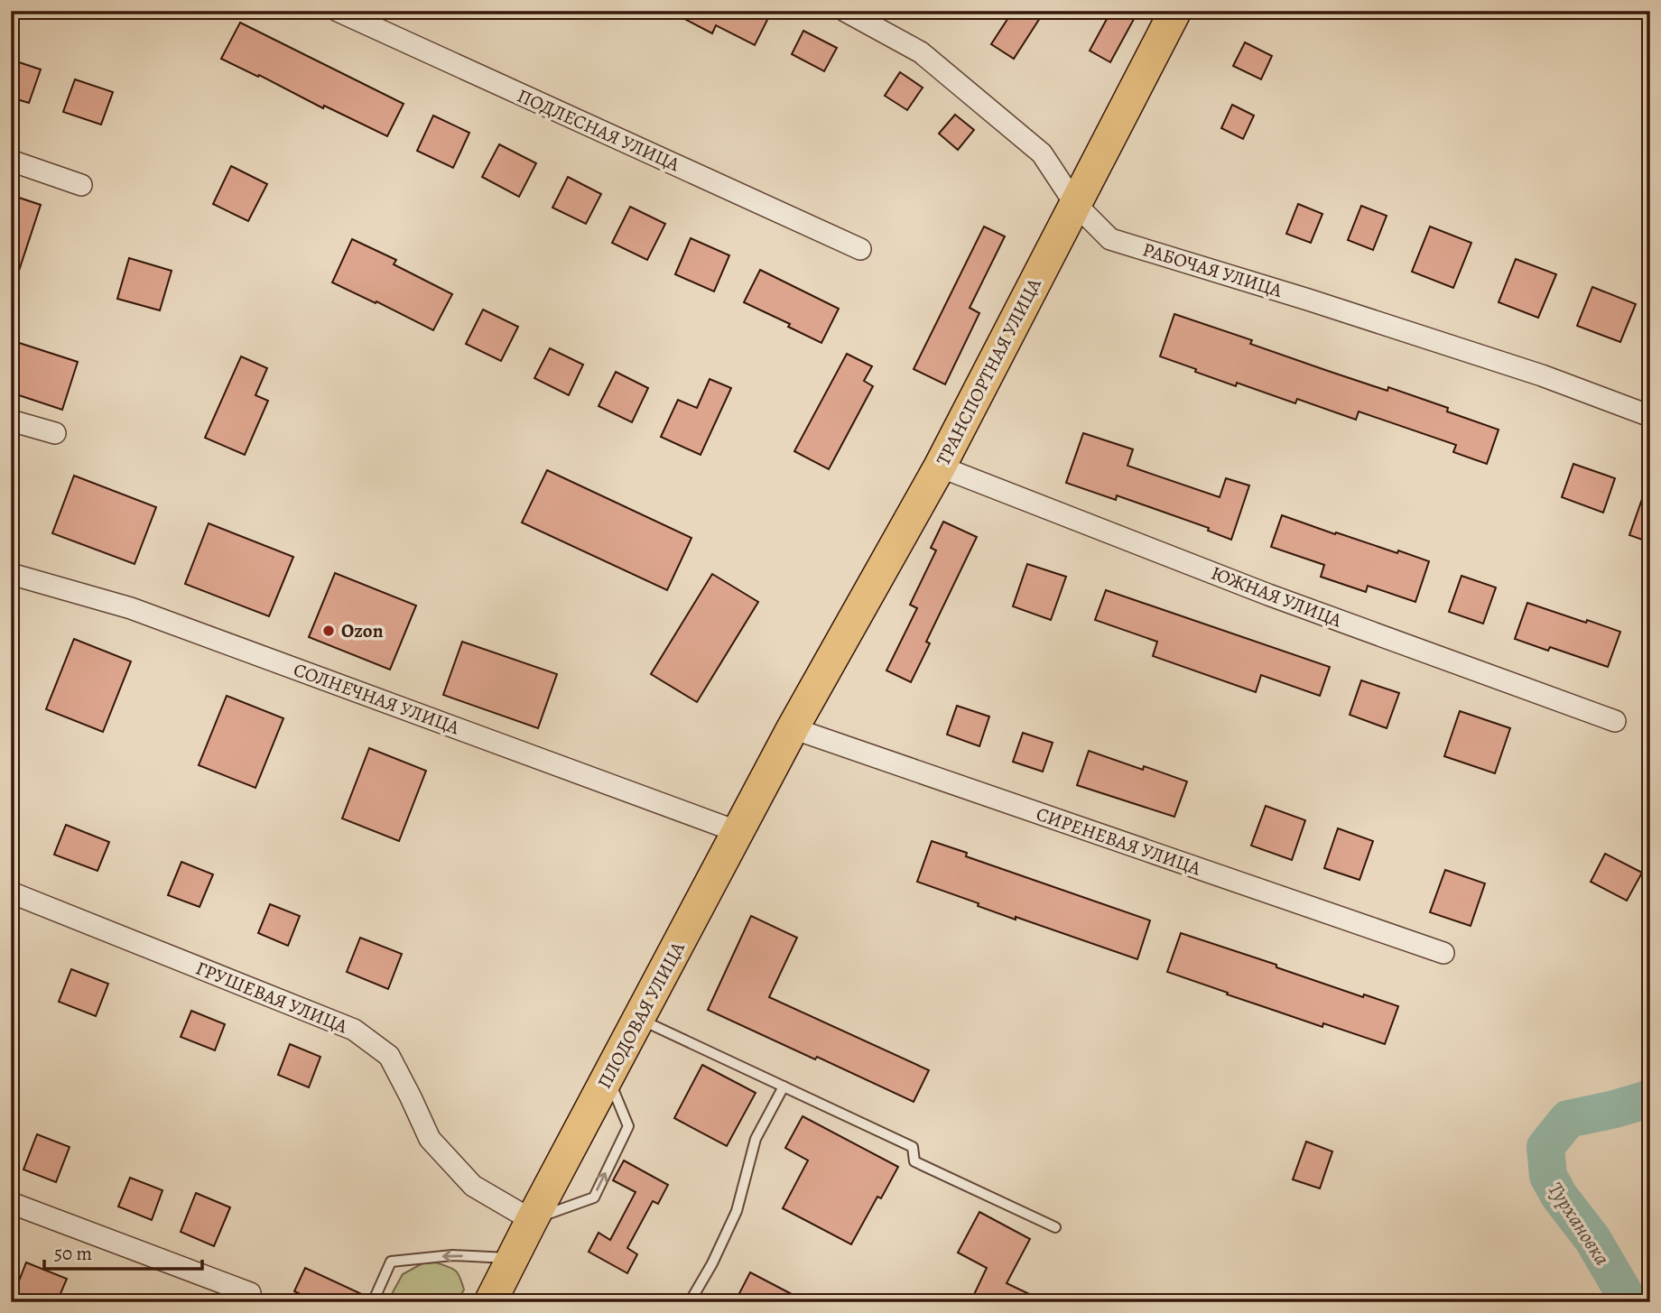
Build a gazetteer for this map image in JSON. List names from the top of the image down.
{
  "streets": {
    "main road": ["ТРАНСПОРТНАЯ УЛИЦА", "ПЛОДОВАЯ УЛИЦА"],
    "street": [
      "ПОДЛЕСНАЯ УЛИЦА",
      "РАБОЧАЯ УЛИЦА",
      "ЮЖНАЯ УЛИЦА",
      "СОЛНЕЧНАЯ УЛИЦА",
      "СИРЕНЕВАЯ УЛИЦА",
      "ГРУШЕВАЯ УЛИЦА"
    ]
  },
  "crossings": [
    ["РАБОЧАЯ УЛИЦА", "ТРАНСПОРТНАЯ УЛИЦА"],
    ["ТРАНСПОРТНАЯ УЛИЦА", "ЮЖНАЯ УЛИЦА"],
    ["ТРАНСПОРТНАЯ УЛИЦА", "СИРЕНЕВАЯ УЛИЦА"],
    ["ТРАНСПОРТНАЯ УЛИЦА", "ПЛОДОВАЯ УЛИЦА"],
    ["СОЛНЕЧНАЯ УЛИЦА", "ПЛОДОВАЯ УЛИЦА"],
    ["СИРЕНЕВАЯ УЛИЦА", "ПЛОДОВАЯ УЛИЦА"],
    ["ГРУШЕВАЯ УЛИЦА", "ПЛОДОВАЯ УЛИЦА"]
  ],
  "water": ["Турхановка"],
  "places": ["Ozon"],
  "scale_bar": "50 m"
}
